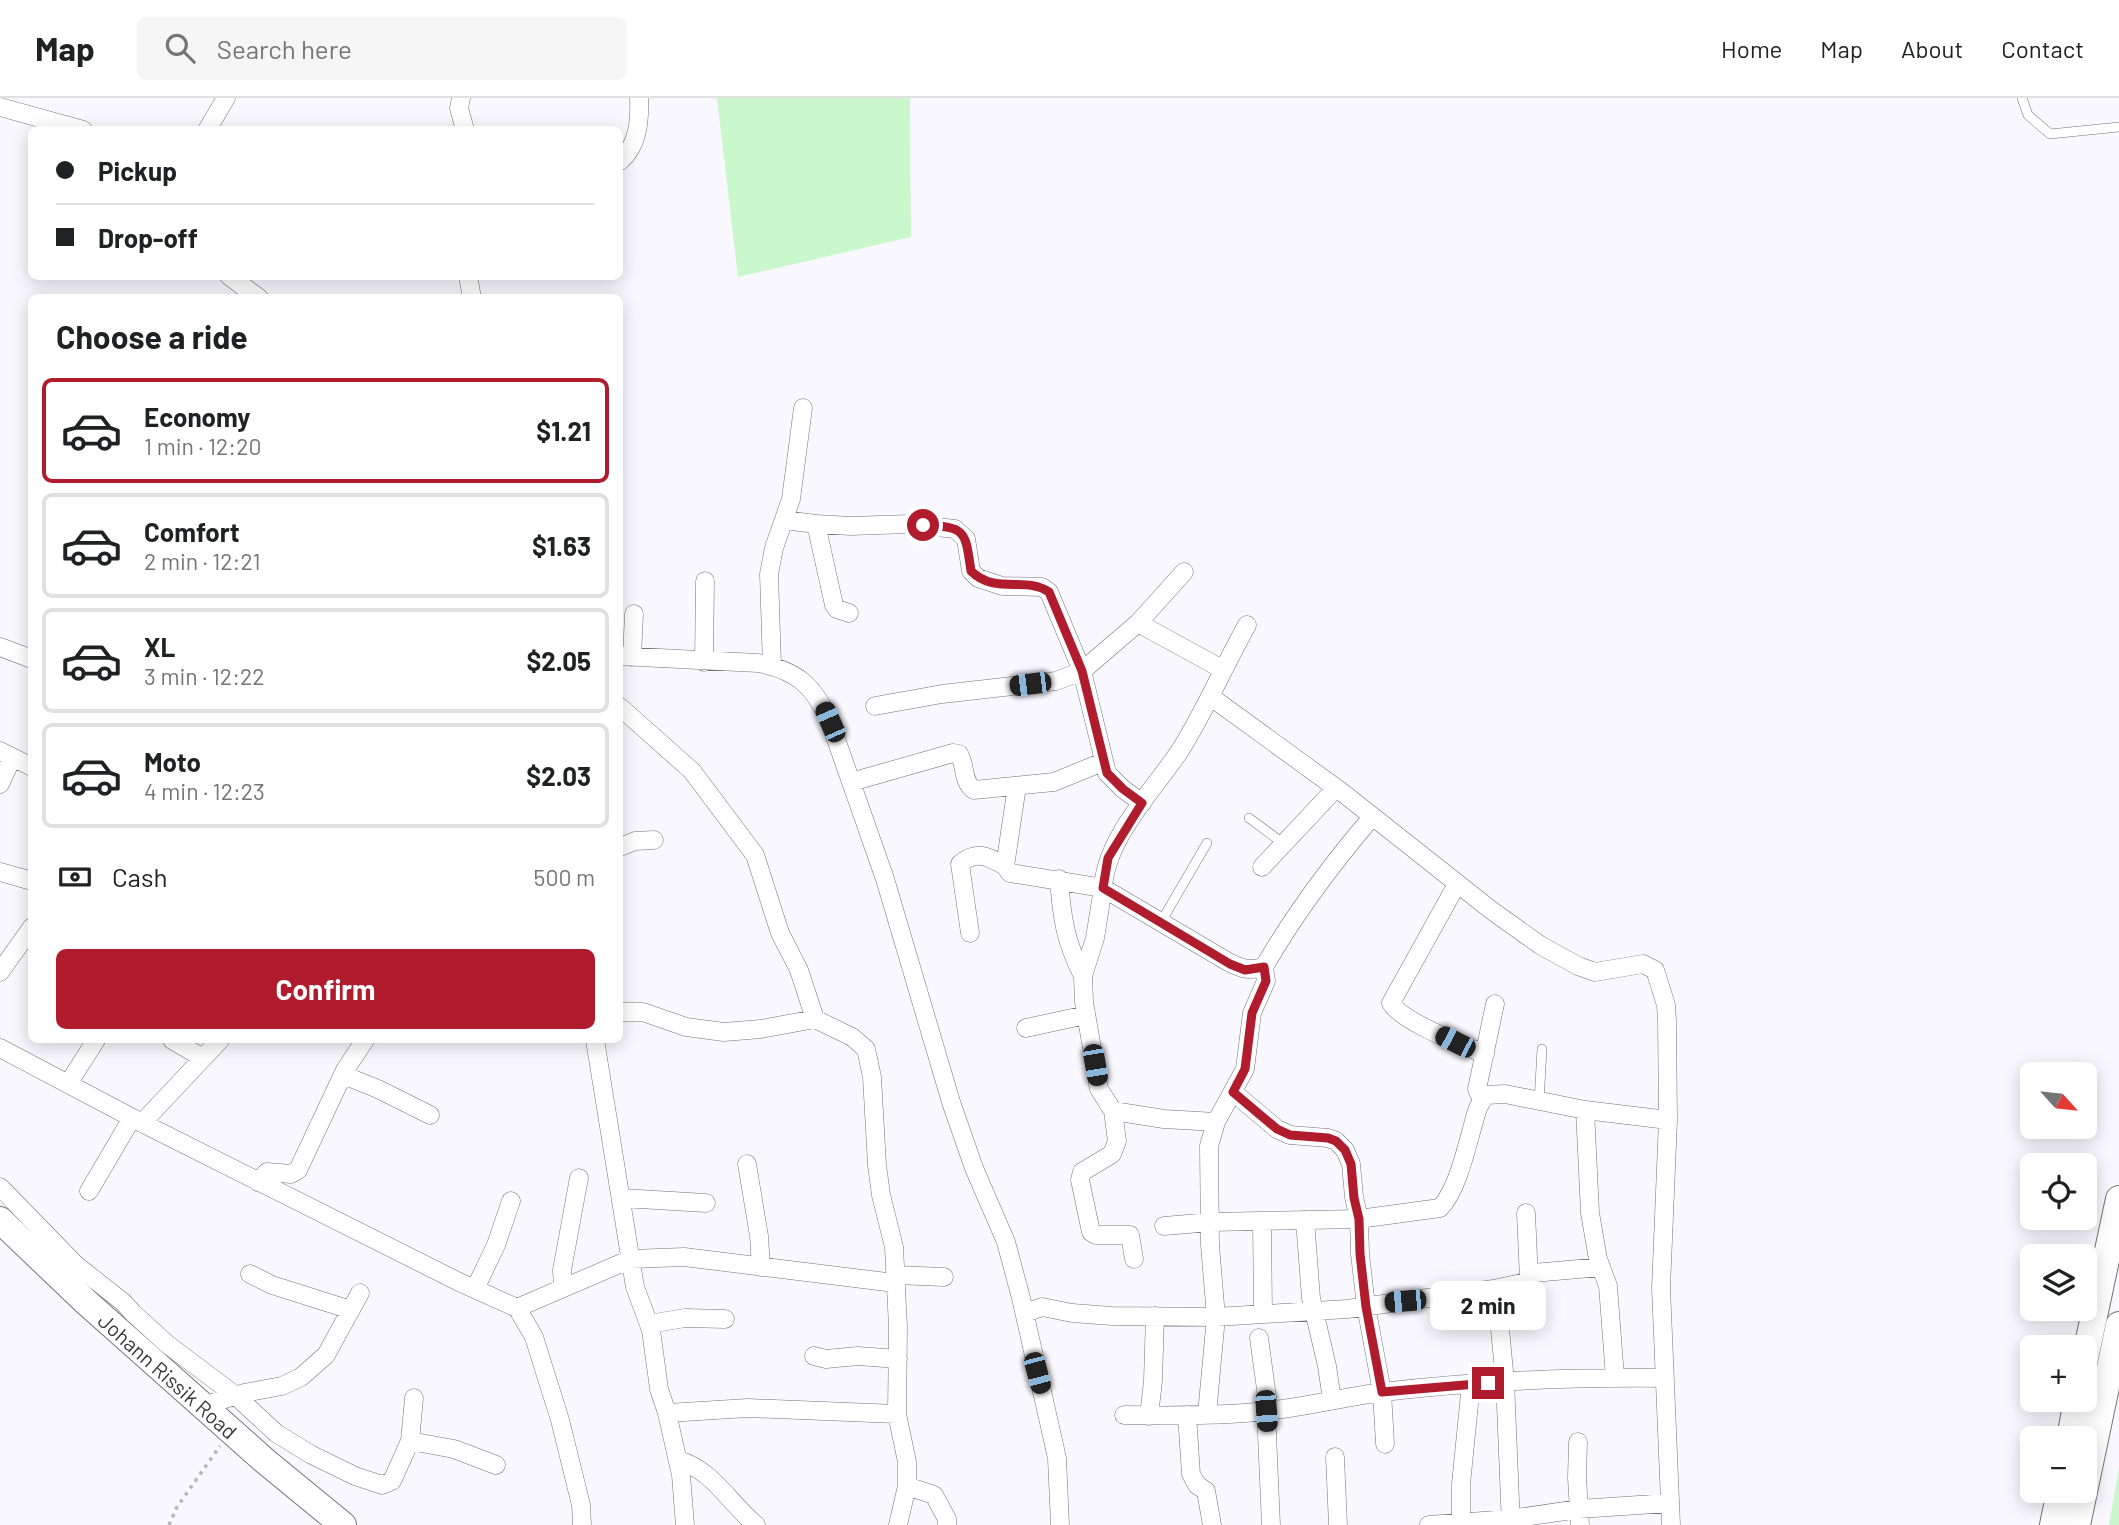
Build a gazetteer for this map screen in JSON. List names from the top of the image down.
{
  "streets": {
    "main road": ["Johann Rissik Road"]
  },
  "north": "bottom right",
  "page": {
    "header": "Map",
    "search": "Search here",
    "nav": [
      "Home",
      "Map",
      "About",
      "Contact"
    ],
    "banner": ["Pickup", "Drop-off"],
    "heading": "Choose a ride",
    "list": [
      {
        "name": "Economy",
        "note": "1 min · 12:20",
        "value": "$1.21"
      },
      {
        "name": "Comfort",
        "note": "2 min · 12:21",
        "value": "$1.63"
      },
      {
        "name": "XL",
        "note": "3 min · 12:22",
        "value": "$2.05"
      },
      {
        "name": "Moto",
        "note": "4 min · 12:23",
        "value": "$2.03"
      }
    ],
    "pay": ["Cash", "500 m"],
    "buttons": "Confirm",
    "map_buttons": ["+", "−"],
    "bubble": "2 min"
  }
}
